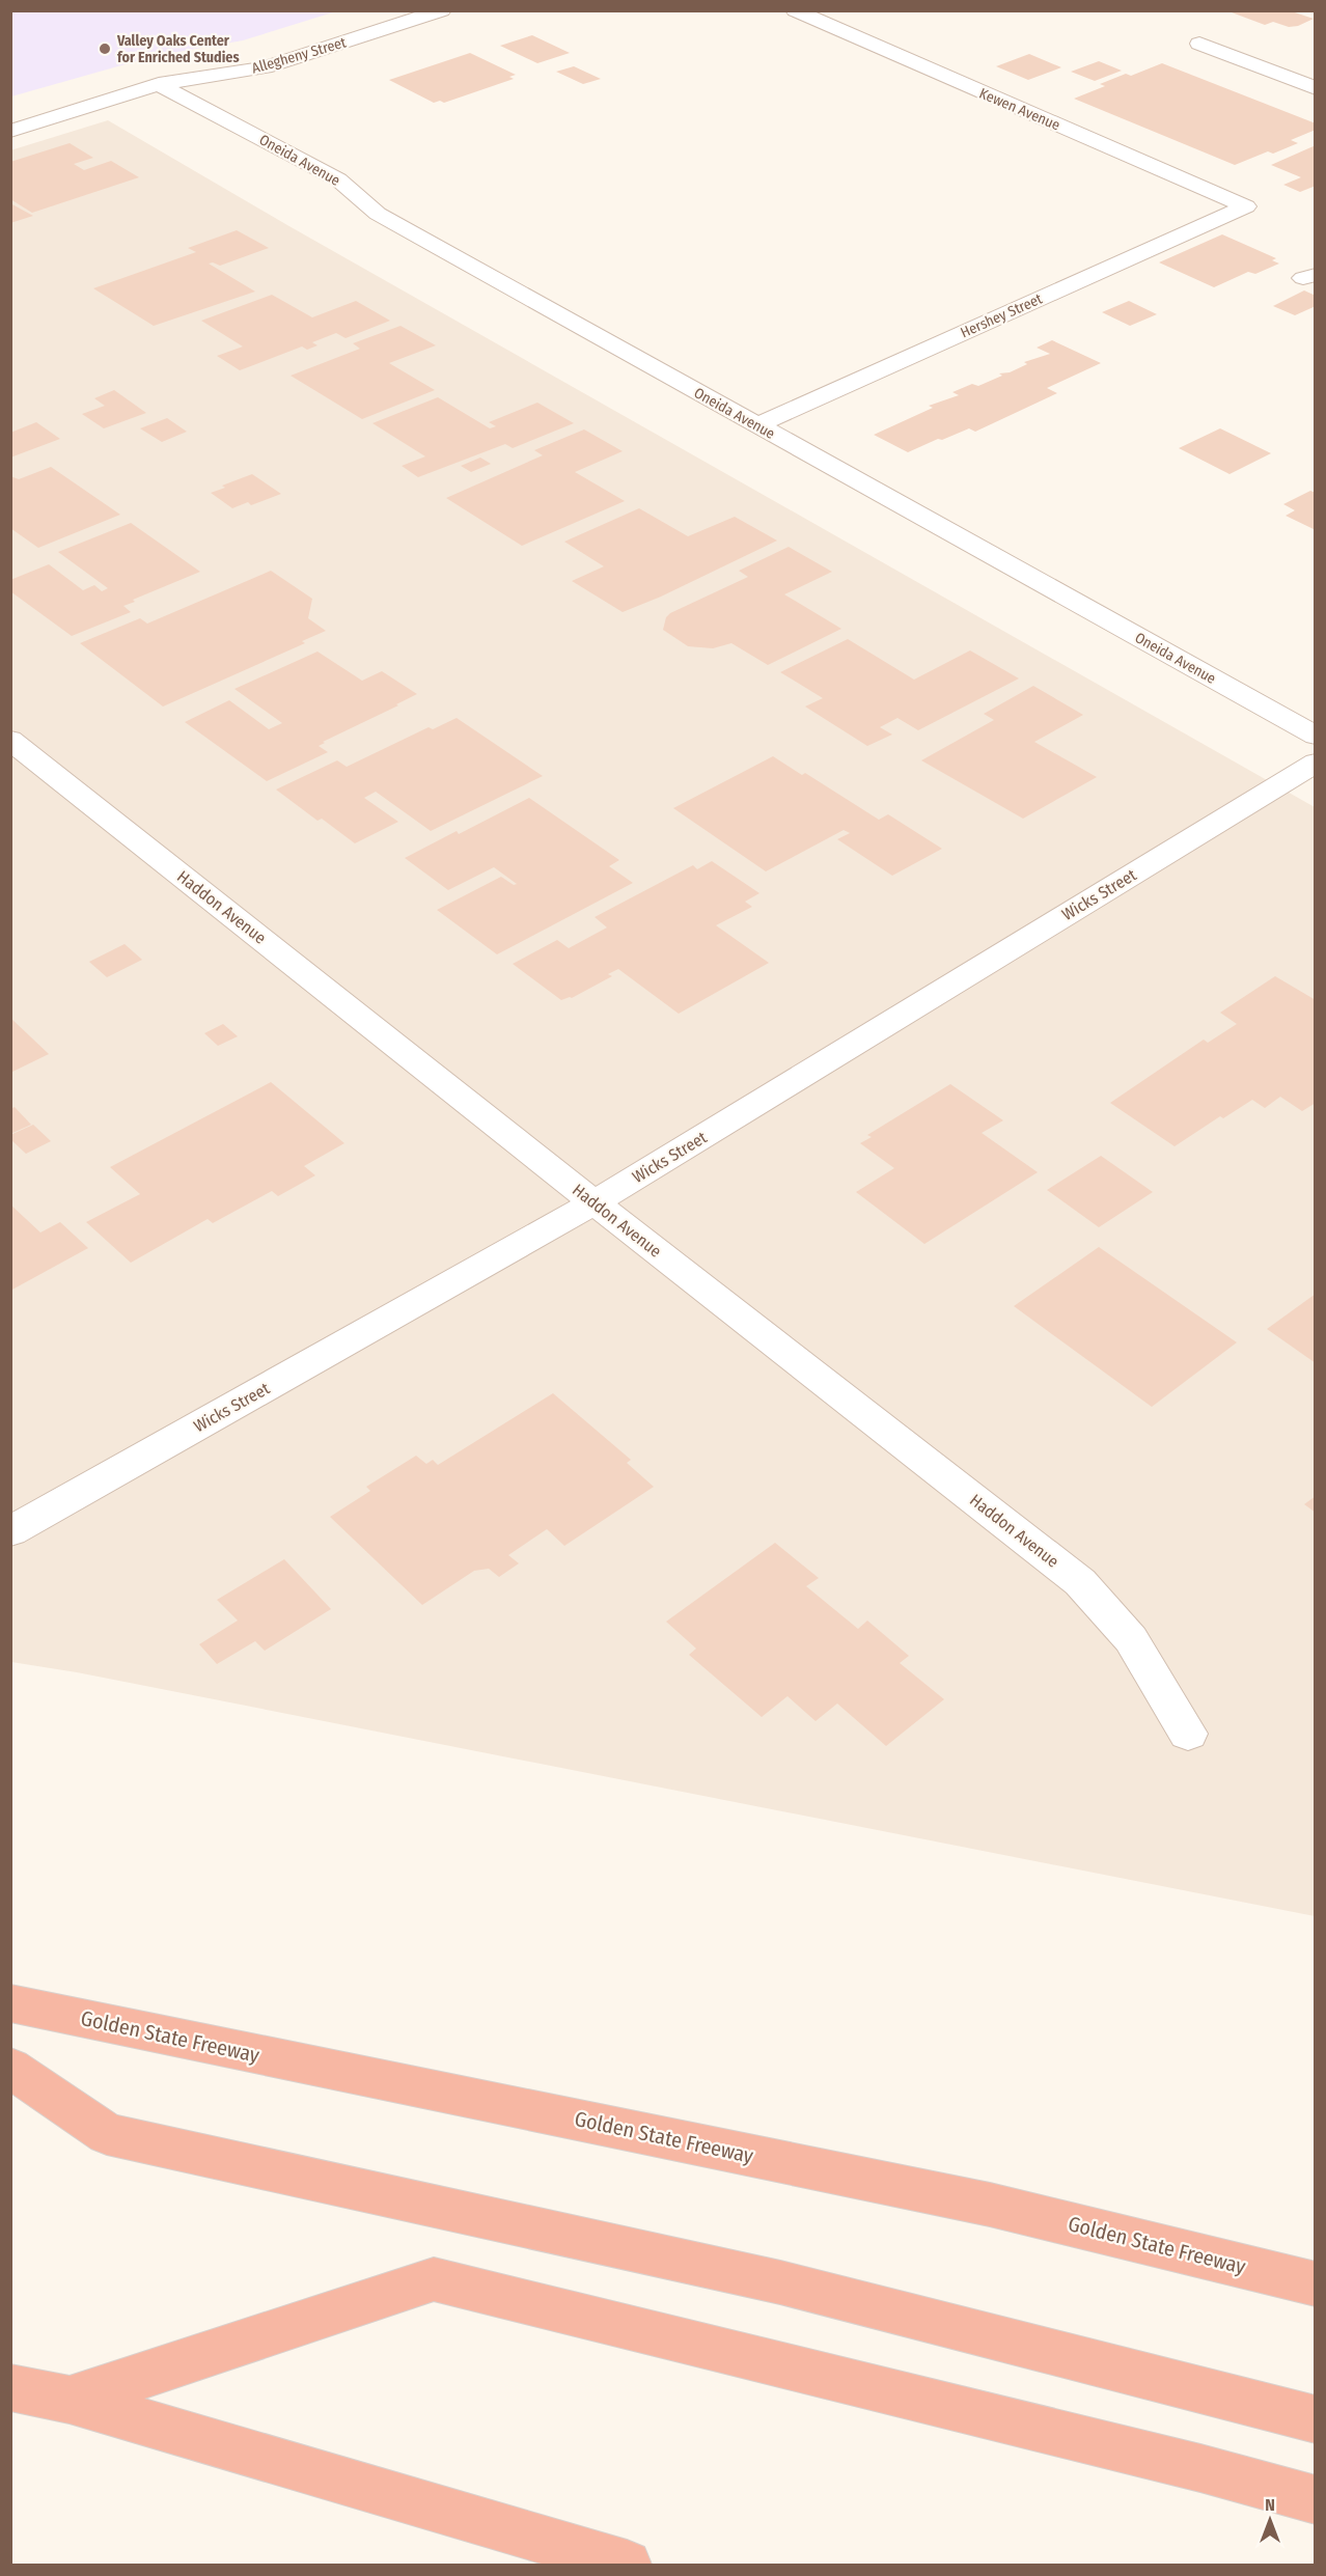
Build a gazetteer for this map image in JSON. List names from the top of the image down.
{
  "streets": {
    "highway": ["Golden State Freeway"],
    "street": [
      "Allegheny Street",
      "Kewen Avenue",
      "Oneida Avenue",
      "Hershey Street",
      "Wicks Street",
      "Haddon Avenue"
    ]
  },
  "crossings": [
    ["Allegheny Street", "Oneida Avenue"],
    ["Kewen Avenue", "Hershey Street"],
    ["Oneida Avenue", "Hershey Street"],
    ["Wicks Street", "Haddon Avenue"]
  ],
  "places": ["Valley Oaks Center for Enriched Studies"],
  "north": "top"
}
